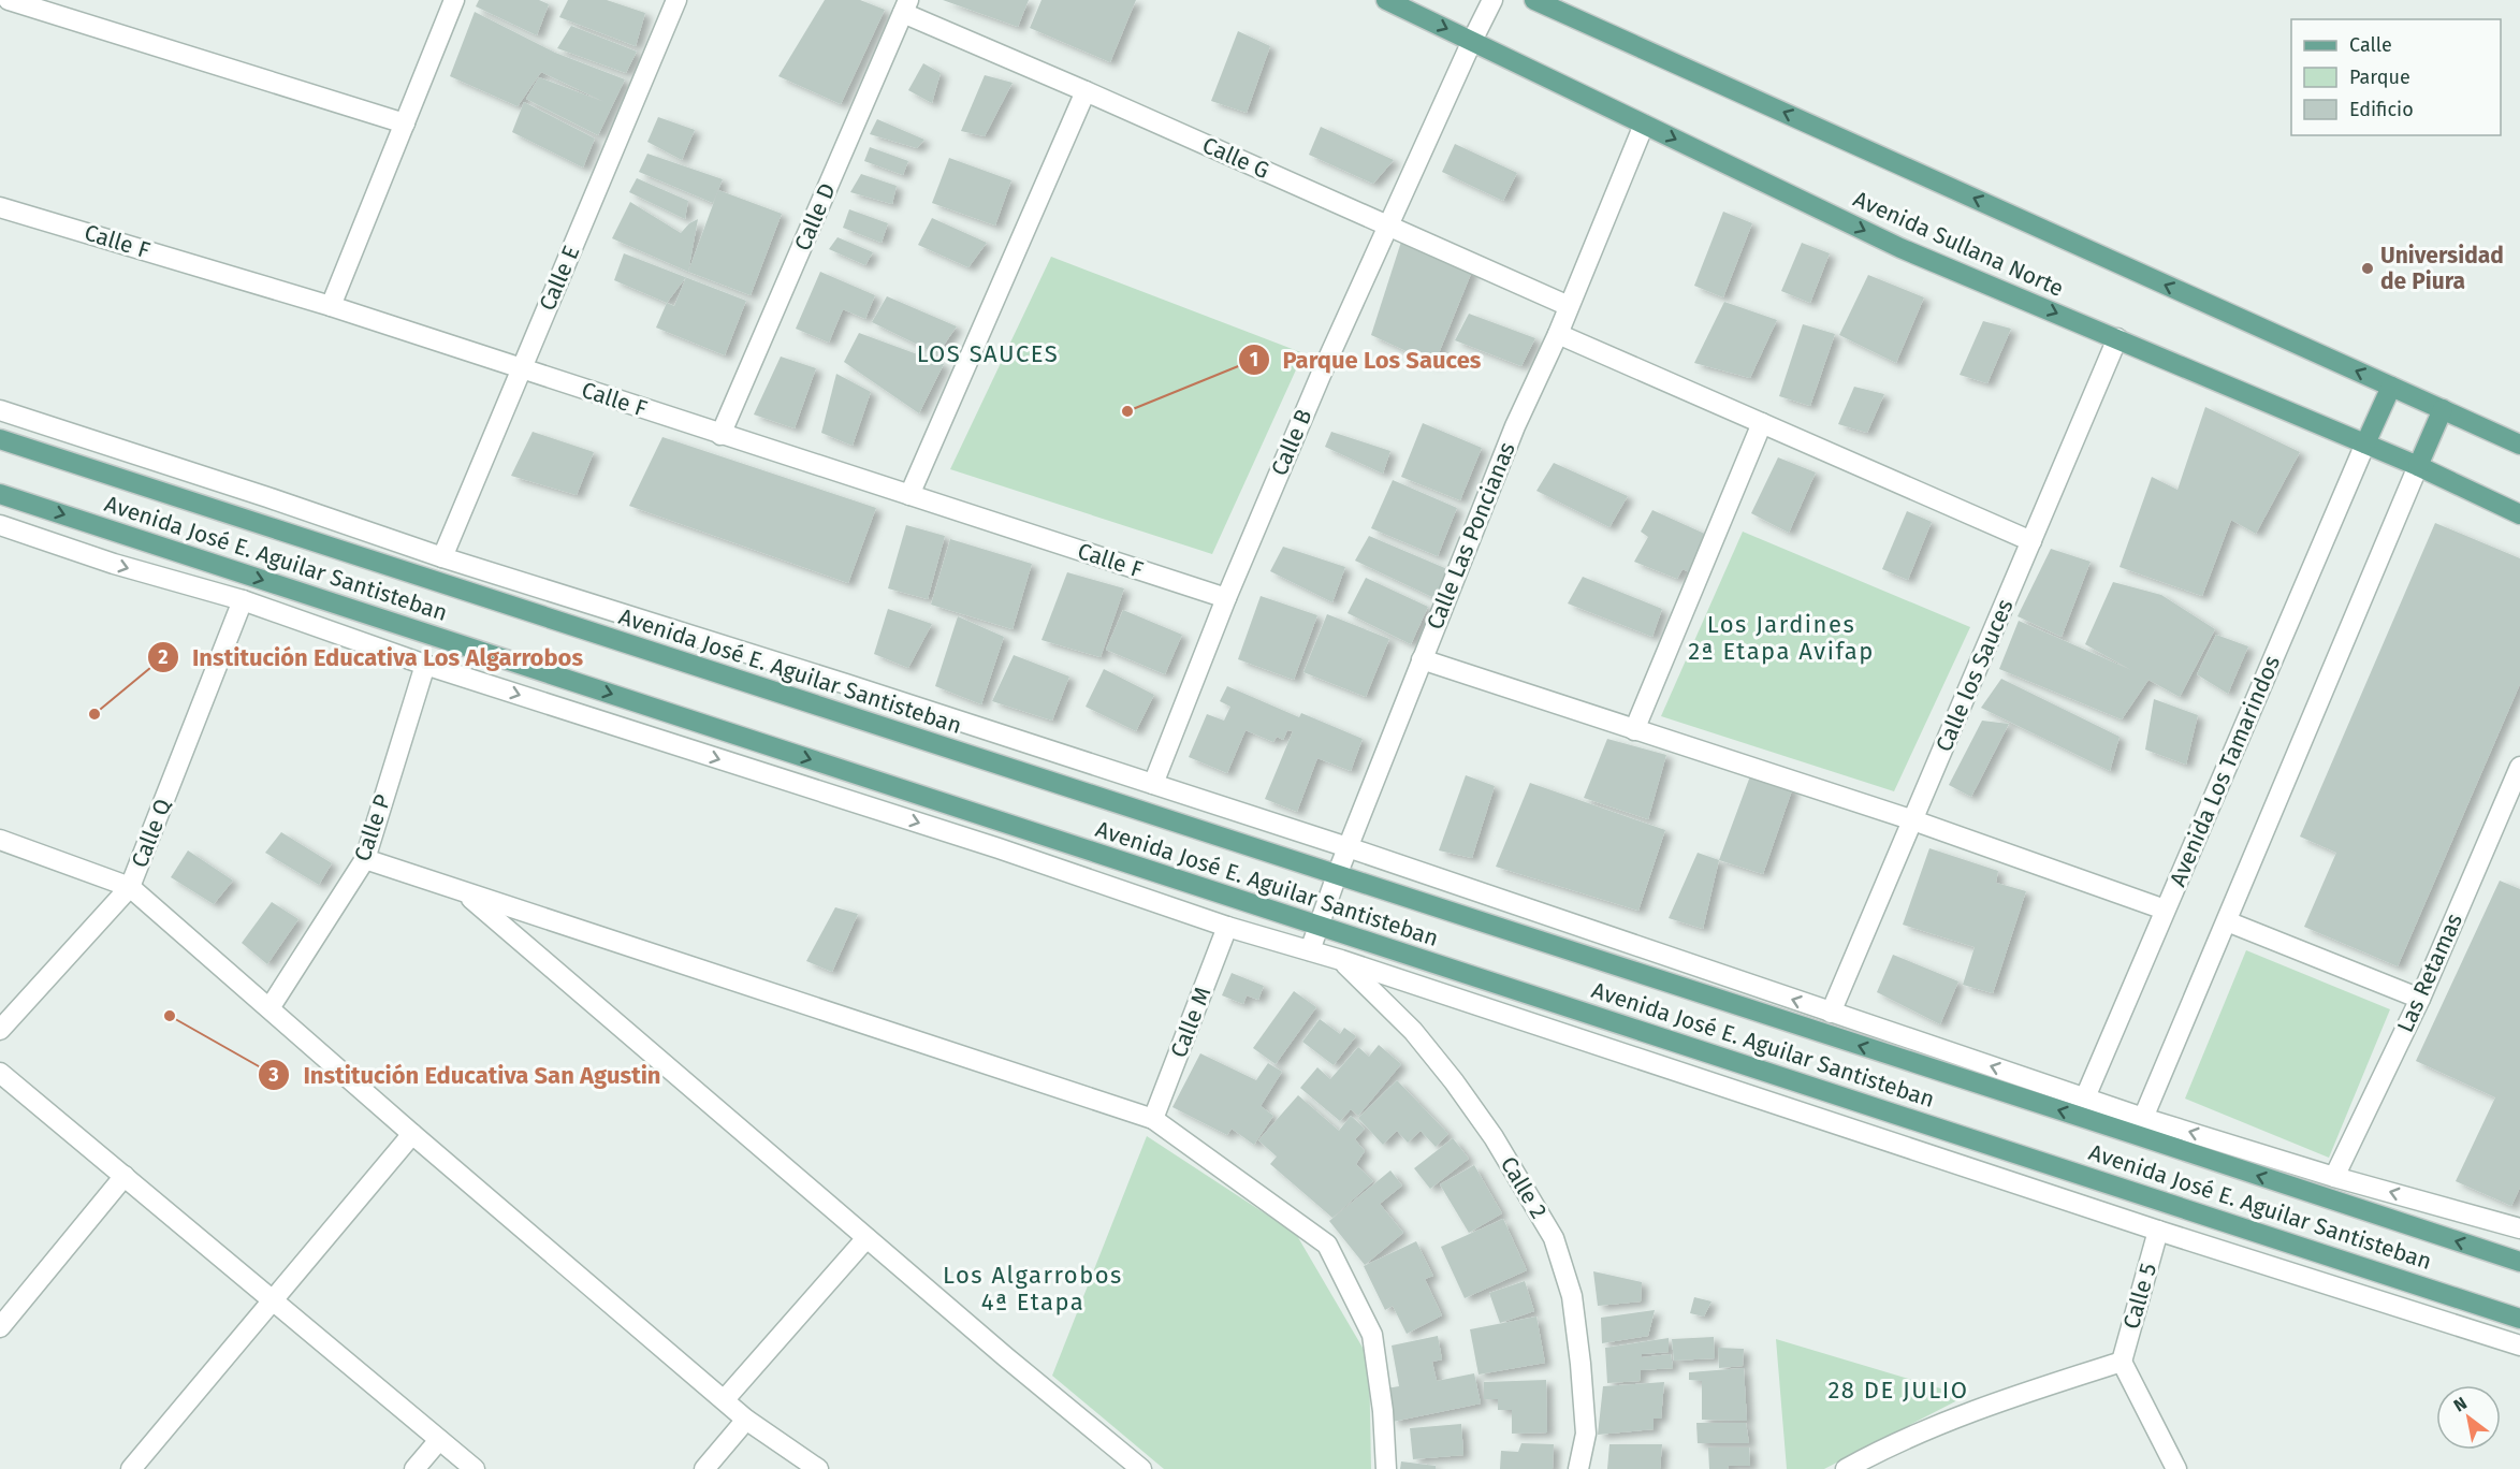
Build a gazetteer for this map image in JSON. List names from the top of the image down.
{
  "streets": {
    "main road": ["Avenida Sullana Norte", "Avenida José E. Aguilar Santisteban"],
    "street": [
      "Calle G",
      "Calle D",
      "Calle F",
      "Calle E",
      "Calle B",
      "Calle Las Poncianas",
      "Calle los Sauces",
      "Avenida Los Tamarindos",
      "Calle P",
      "Calle Q",
      "Las Retamas",
      "Calle M",
      "Calle 2",
      "Calle 5"
    ]
  },
  "crossings": [
    ["Calle G", "Calle D"],
    ["Calle G", "Calle B"],
    ["Calle G", "Calle Las Poncianas"],
    ["Calle D", "Calle F"],
    ["Calle F", "Calle E"],
    ["Calle F", "Calle B"],
    ["Avenida Sullana Norte", "Calle B"],
    ["Avenida Sullana Norte", "Calle Las Poncianas"],
    ["Avenida Sullana Norte", "Calle los Sauces"],
    ["Avenida Sullana Norte", "Avenida Los Tamarindos"],
    ["Calle E", "Avenida José E. Aguilar Santisteban"],
    ["Calle B", "Avenida José E. Aguilar Santisteban"],
    ["Calle Las Poncianas", "Avenida José E. Aguilar Santisteban"],
    ["Avenida José E. Aguilar Santisteban", "Calle los Sauces"],
    ["Avenida José E. Aguilar Santisteban", "Avenida Los Tamarindos"],
    ["Avenida José E. Aguilar Santisteban", "Las Retamas"]
  ],
  "districts": [
    "LOS SAUCES",
    "Los Jardines 2ª Etapa Avifap",
    "Los Algarrobos 4ª Etapa",
    "28 DE JULIO"
  ],
  "places": [
    "Universidad de Piura",
    "Parque Los Sauces",
    "Institución Educativa Los Algarrobos",
    "Institución Educativa San Agustin"
  ],
  "legend": ["Calle", "Parque", "Edificio"],
  "north": "top left"
}
